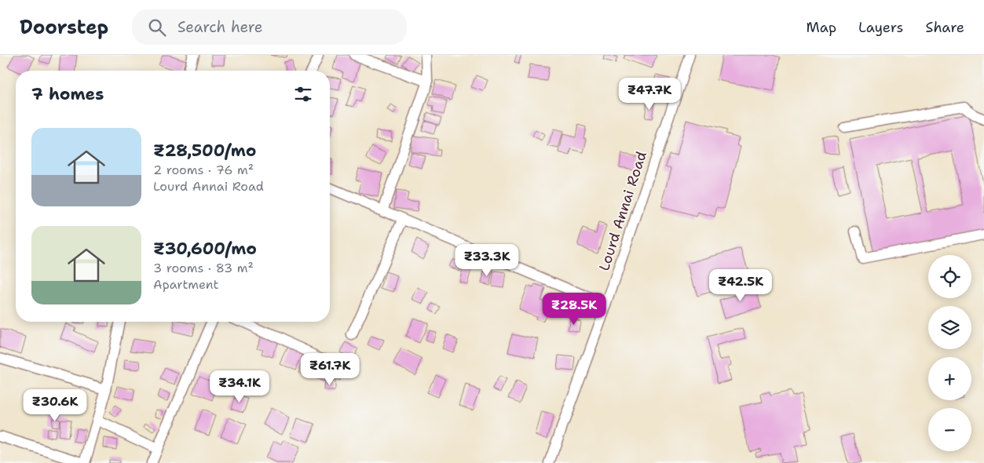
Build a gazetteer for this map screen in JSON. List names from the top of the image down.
{
  "streets": {
    "street": ["Lourd Annai Road"]
  },
  "page": {
    "header": "Doorstep",
    "search": "Search here",
    "nav": ["Map", "Layers", "Share"],
    "heading": "7 homes",
    "price": [
      "₹47.7K",
      "₹33.3K",
      "₹42.5K",
      "₹28.5K",
      "₹61.7K",
      "₹34.1K",
      "₹30.6K"
    ],
    "list": [
      {
        "name": "₹28,500/mo",
        "note": "2 rooms · 76 m² · Lourd Annai Road"
      },
      {
        "name": "₹30,600/mo",
        "note": "3 rooms · 83 m² · Apartment"
      }
    ],
    "map_buttons": ["+", "−"]
  }
}
